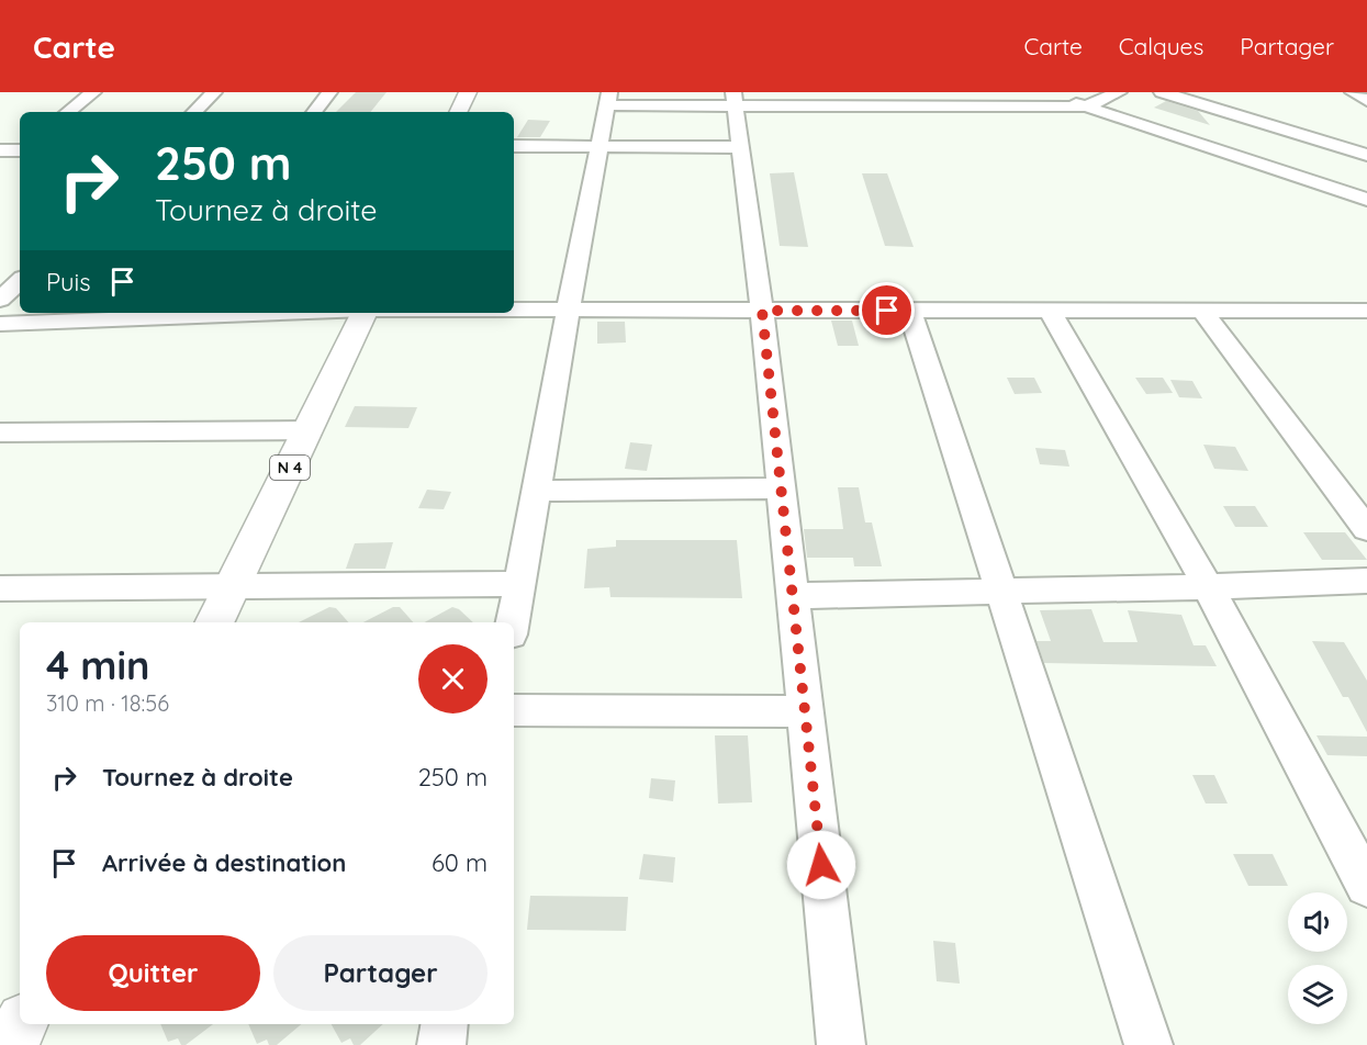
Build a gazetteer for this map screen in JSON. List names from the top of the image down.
{
  "streets": {
    "highway": ["N 4"]
  },
  "page": {
    "header": "Carte",
    "nav": ["Carte", "Calques", "Partager"],
    "turn": ["250 m", "Tournez à droite"],
    "then": "Puis",
    "heading": ["4 min", "310 m · 18:56"],
    "list": [
      {
        "name": "Tournez à droite",
        "value": "250 m"
      },
      {
        "name": "Arrivée à destination",
        "value": "60 m"
      }
    ],
    "buttons": ["Quitter", "Partager"]
  }
}
